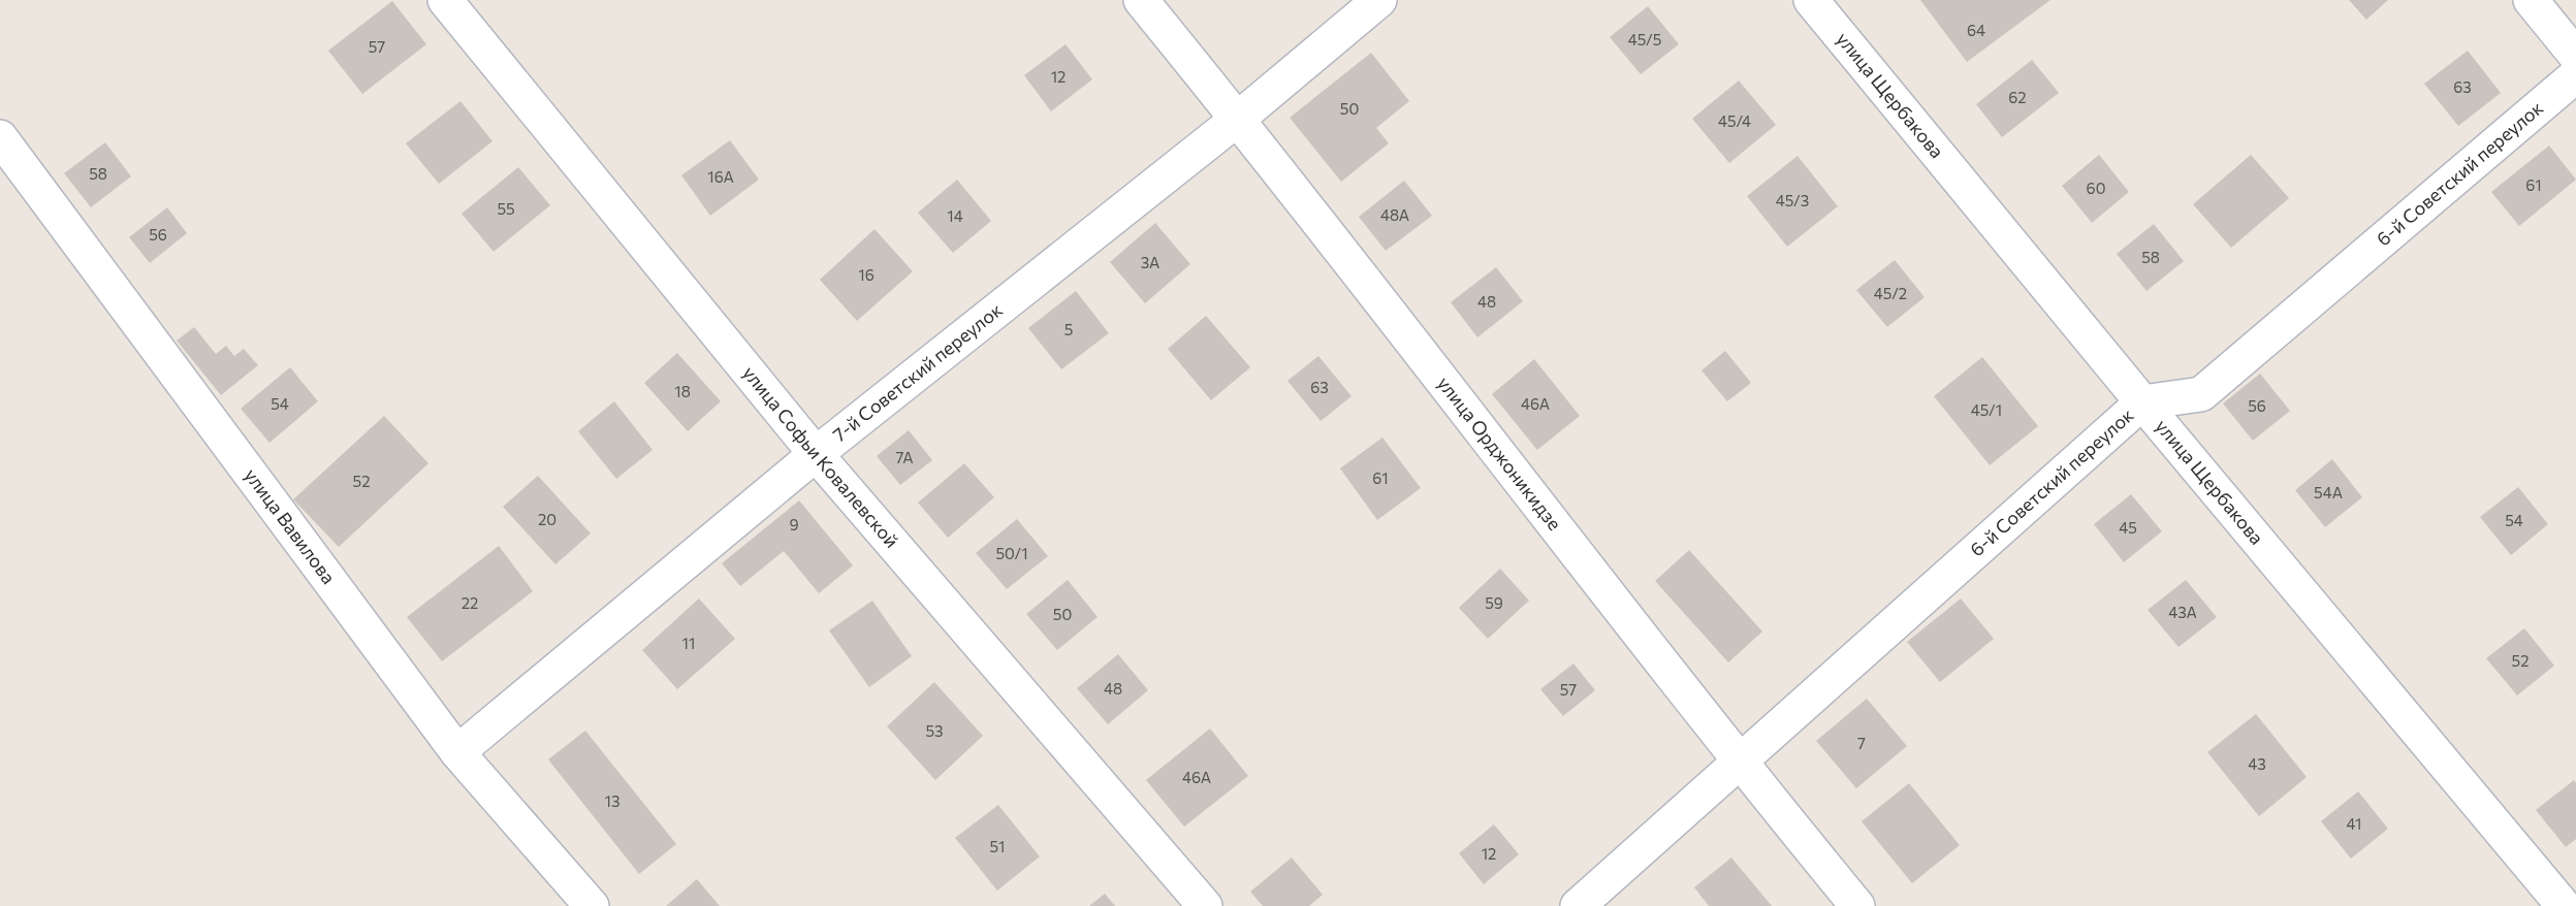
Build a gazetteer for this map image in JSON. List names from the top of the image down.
{
  "streets": {
    "street": [
      "улица Щербакова",
      "6-й Советский переулок",
      "7-й Советский переулок",
      "улица Орджоникидзе",
      "улица Софьи Ковалевской",
      "улица Вавилова"
    ]
  },
  "crossings": [
    ["улица Щербакова", "6-й Советский переулок"],
    ["6-й Советский переулок", "улица Орджоникидзе"],
    ["7-й Советский переулок", "улица Орджоникидзе"],
    ["7-й Советский переулок", "улица Софьи Ковалевской"],
    ["7-й Советский переулок", "улица Вавилова"]
  ],
  "house_numbers": [
    "64",
    "45/5",
    "57",
    "12",
    "63",
    "62",
    "50",
    "45/4",
    "58",
    "16А",
    "61",
    "60",
    "45/3",
    "55",
    "48А",
    "14",
    "56",
    "58",
    "3А",
    "16",
    "45/2",
    "48",
    "5",
    "63",
    "18",
    "54",
    "46А",
    "56",
    "45/1",
    "7А",
    "61",
    "52",
    "54А",
    "20",
    "54",
    "9",
    "45",
    "50/1",
    "22",
    "59",
    "43А",
    "50",
    "11",
    "52",
    "48",
    "57",
    "53",
    "7",
    "43",
    "46А",
    "13",
    "41",
    "51",
    "12"
  ]
}
